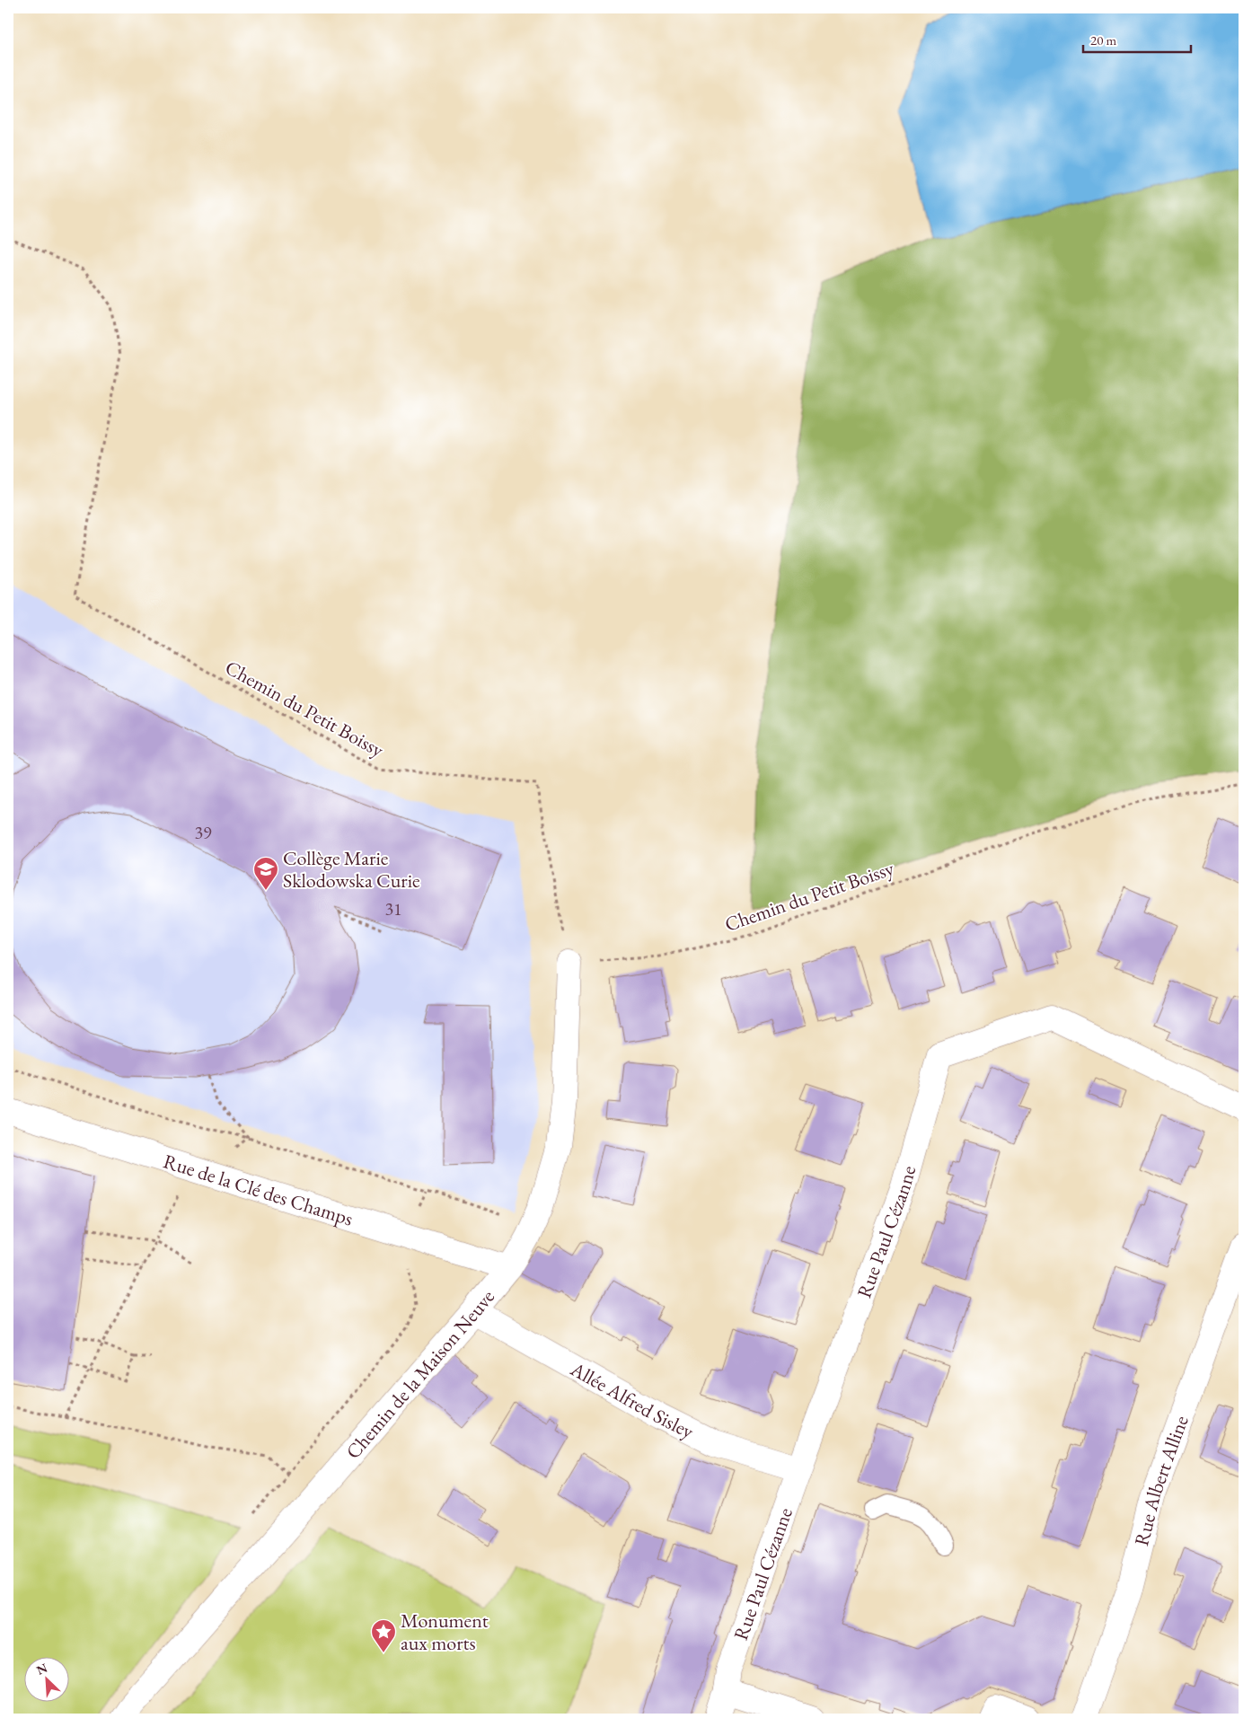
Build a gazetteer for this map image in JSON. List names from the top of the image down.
{
  "streets": {
    "street": [
      "Rue de la Clé des Champs",
      "Rue Paul Cézanne",
      "Chemin de la Maison Neuve",
      "Allée Alfred Sisley",
      "Rue Albert Alline"
    ],
    "path": ["Chemin du Petit Boissy"]
  },
  "crossings": [
    ["Chemin du Petit Boissy", "Chemin de la Maison Neuve"],
    ["Rue de la Clé des Champs", "Chemin de la Maison Neuve"],
    ["Rue Paul Cézanne", "Allée Alfred Sisley"],
    ["Chemin de la Maison Neuve", "Allée Alfred Sisley"]
  ],
  "places": {
    "school or university": ["Collège Marie Sklodowska Curie"],
    "place": ["Monument aux morts"]
  },
  "house_numbers": ["39", "31"],
  "scale_bar": "20 m",
  "north": "top left"
}
